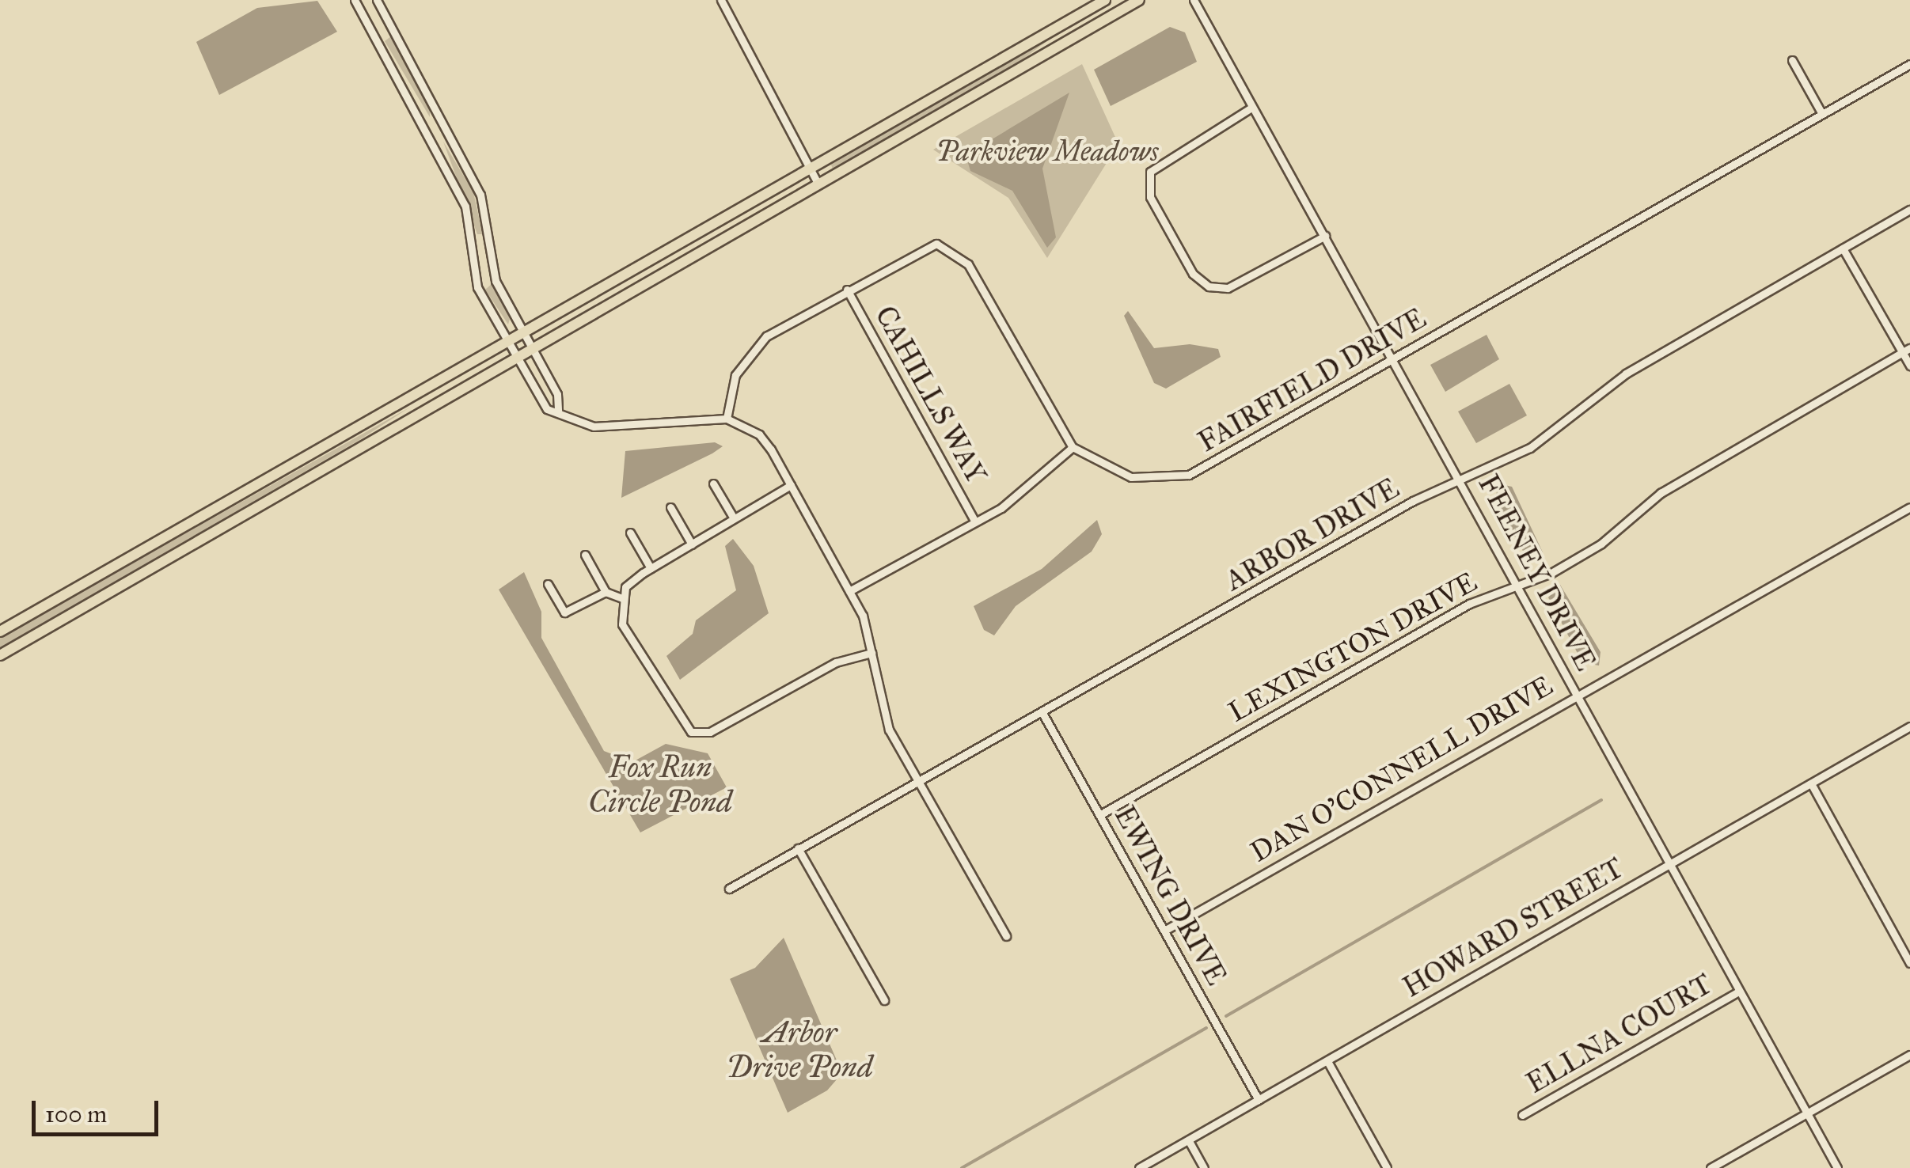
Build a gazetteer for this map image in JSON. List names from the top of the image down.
{
  "streets": {
    "street": [
      "FAIRFIELD DRIVE",
      "CAHILLS WAY",
      "ARBOR DRIVE",
      "FEENEY DRIVE",
      "LEXINGTON DRIVE",
      "DAN O'CONNELL DRIVE",
      "EWING DRIVE",
      "HOWARD STREET",
      "ELLNA COURT"
    ]
  },
  "crossings": [
    ["FAIRFIELD DRIVE", "FEENEY DRIVE"],
    ["ARBOR DRIVE", "FEENEY DRIVE"],
    ["ARBOR DRIVE", "EWING DRIVE"],
    ["FEENEY DRIVE", "LEXINGTON DRIVE"],
    ["FEENEY DRIVE", "DAN O'CONNELL DRIVE"],
    ["FEENEY DRIVE", "HOWARD STREET"],
    ["FEENEY DRIVE", "ELLNA COURT"],
    ["LEXINGTON DRIVE", "EWING DRIVE"],
    ["DAN O'CONNELL DRIVE", "EWING DRIVE"],
    ["EWING DRIVE", "HOWARD STREET"]
  ],
  "water": ["Fox Run Circle Pond", "Arbor Drive Pond"],
  "parks": ["Parkview Meadows"],
  "scale_bar": "100 m"
}
